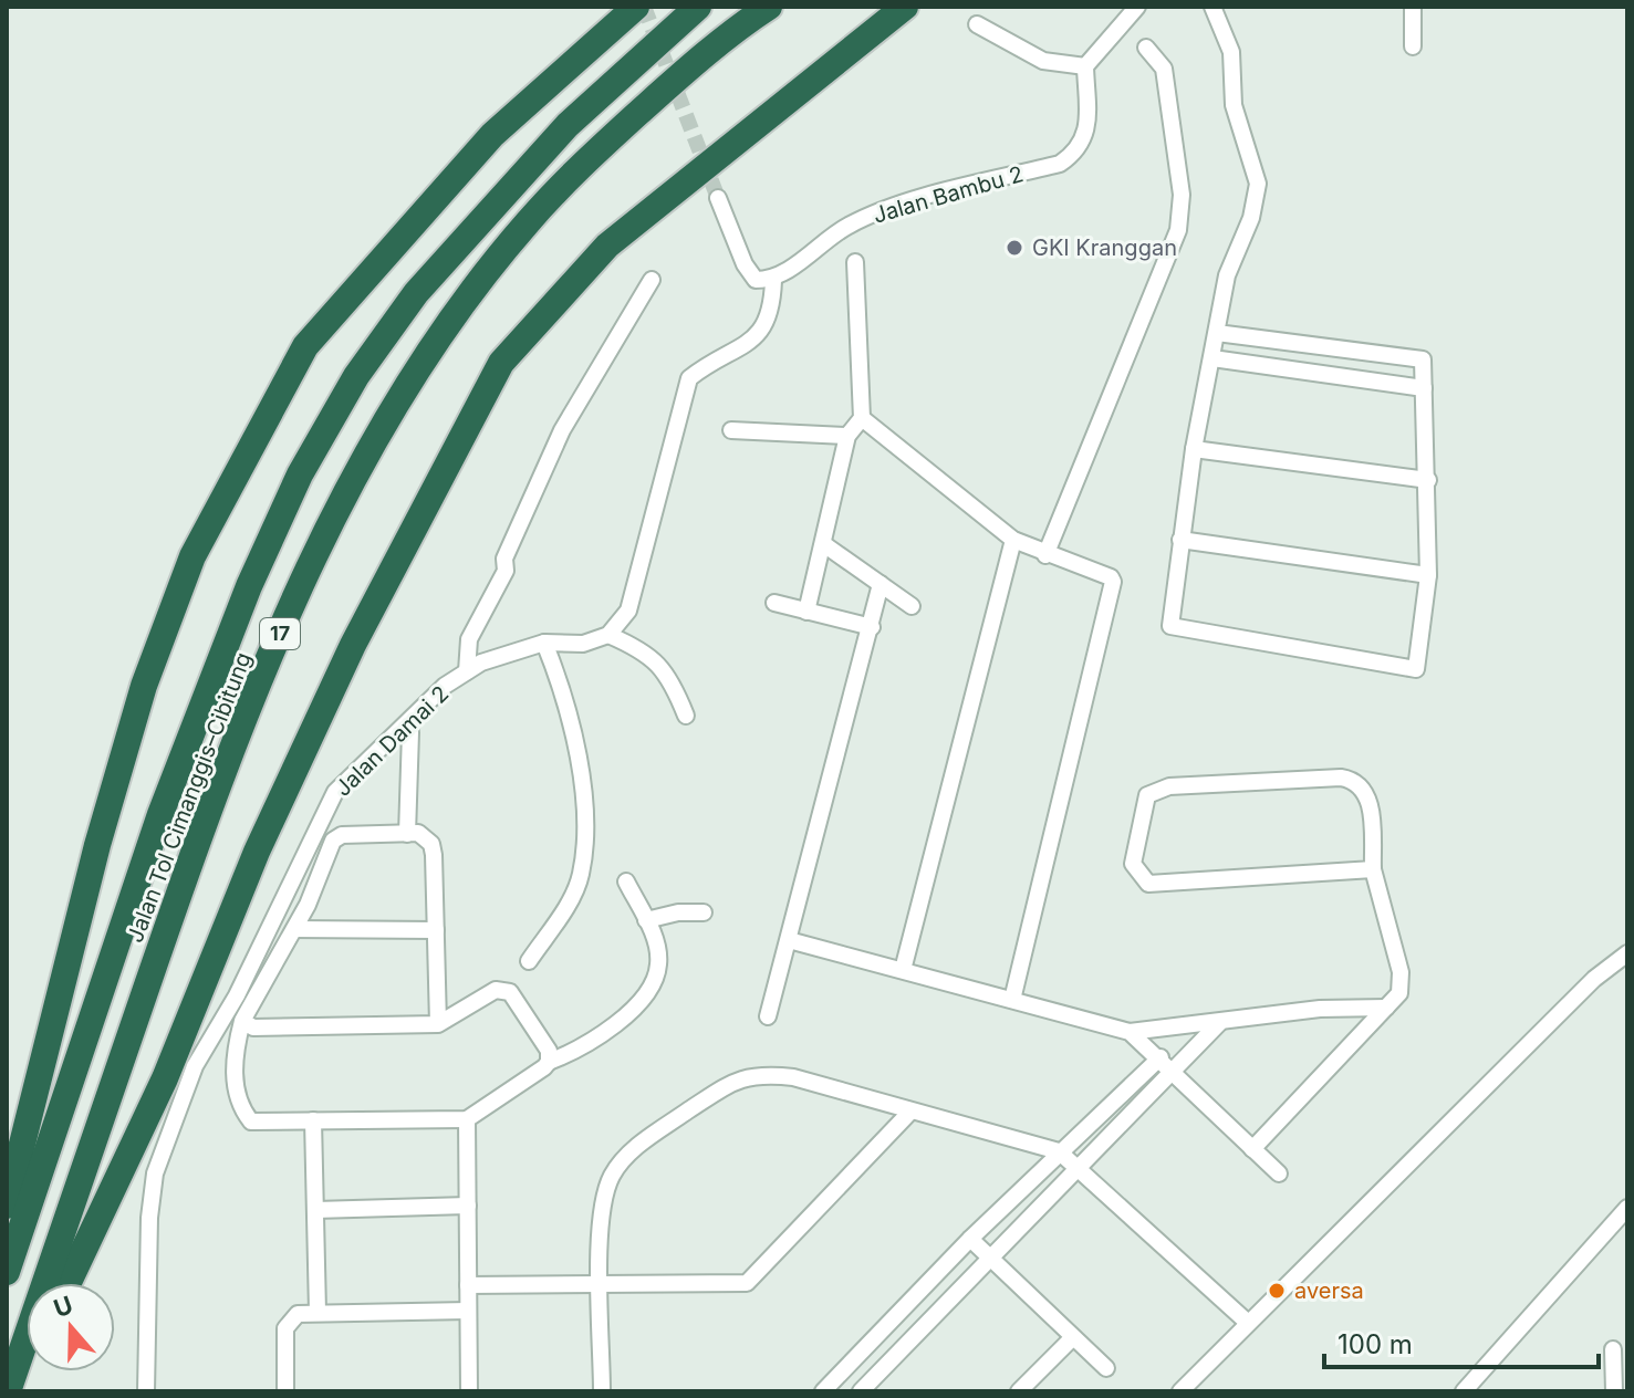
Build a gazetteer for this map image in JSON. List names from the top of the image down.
{
  "streets": {
    "highway": ["17", "Jalan Tol Cimanggis–Cibitung"],
    "street": ["Jalan Bambu 2", "Jalan Damai 2"]
  },
  "places": ["GKI Kranggan", "aversa"],
  "scale_bar": "100 m",
  "north": "top"
}
